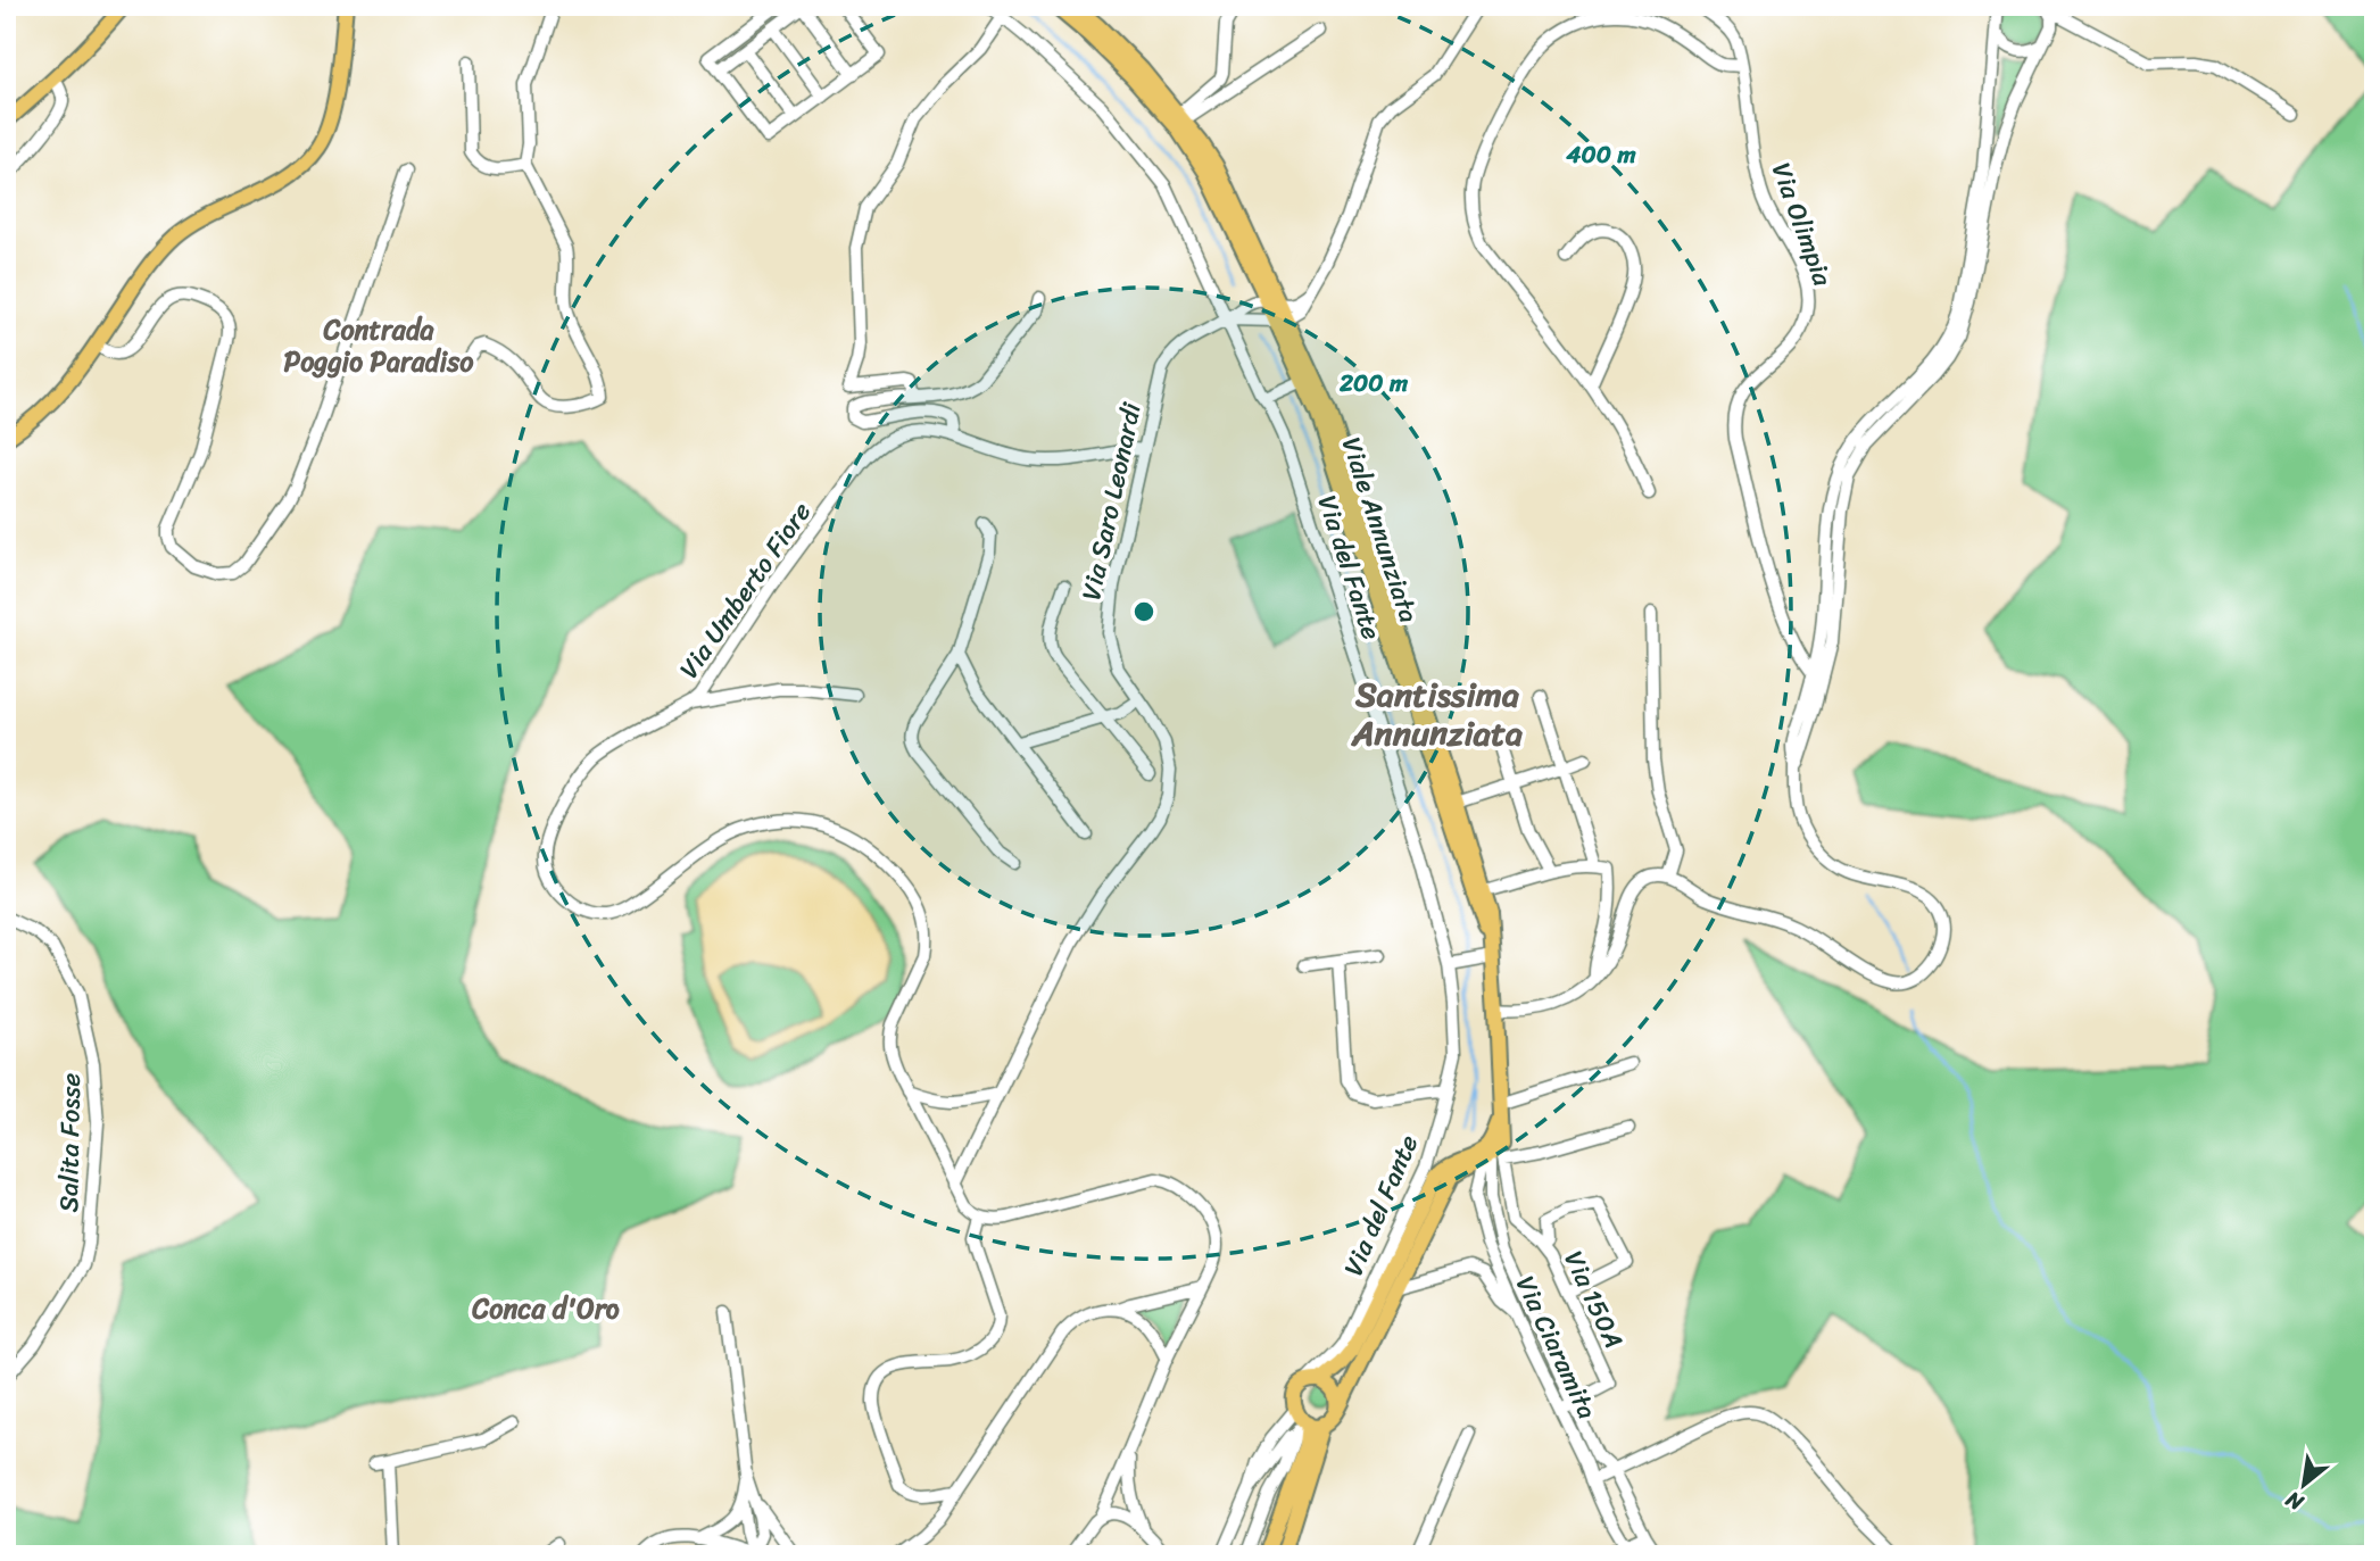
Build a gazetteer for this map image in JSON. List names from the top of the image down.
{
  "streets": {
    "main road": ["Viale Annunziata"],
    "street": [
      "Via Olimpia",
      "Via Saro Leonardi",
      "Via del Fante",
      "Via Umberto Fiore",
      "Salita Fosse",
      "Via 150A",
      "Via Ciaramita"
    ]
  },
  "crossings": [
    ["Via Saro Leonardi", "Viale Annunziata"],
    ["Via Saro Leonardi", "Via del Fante"],
    ["Via Saro Leonardi", "Via Umberto Fiore"],
    ["Via 150A", "Via Ciaramita"]
  ],
  "districts": ["Contrada Poggio Paradiso", "Santissima Annunziata", "Conca d'Oro"],
  "north": "bottom left",
  "rings": ["400 m", "200 m"]
}
